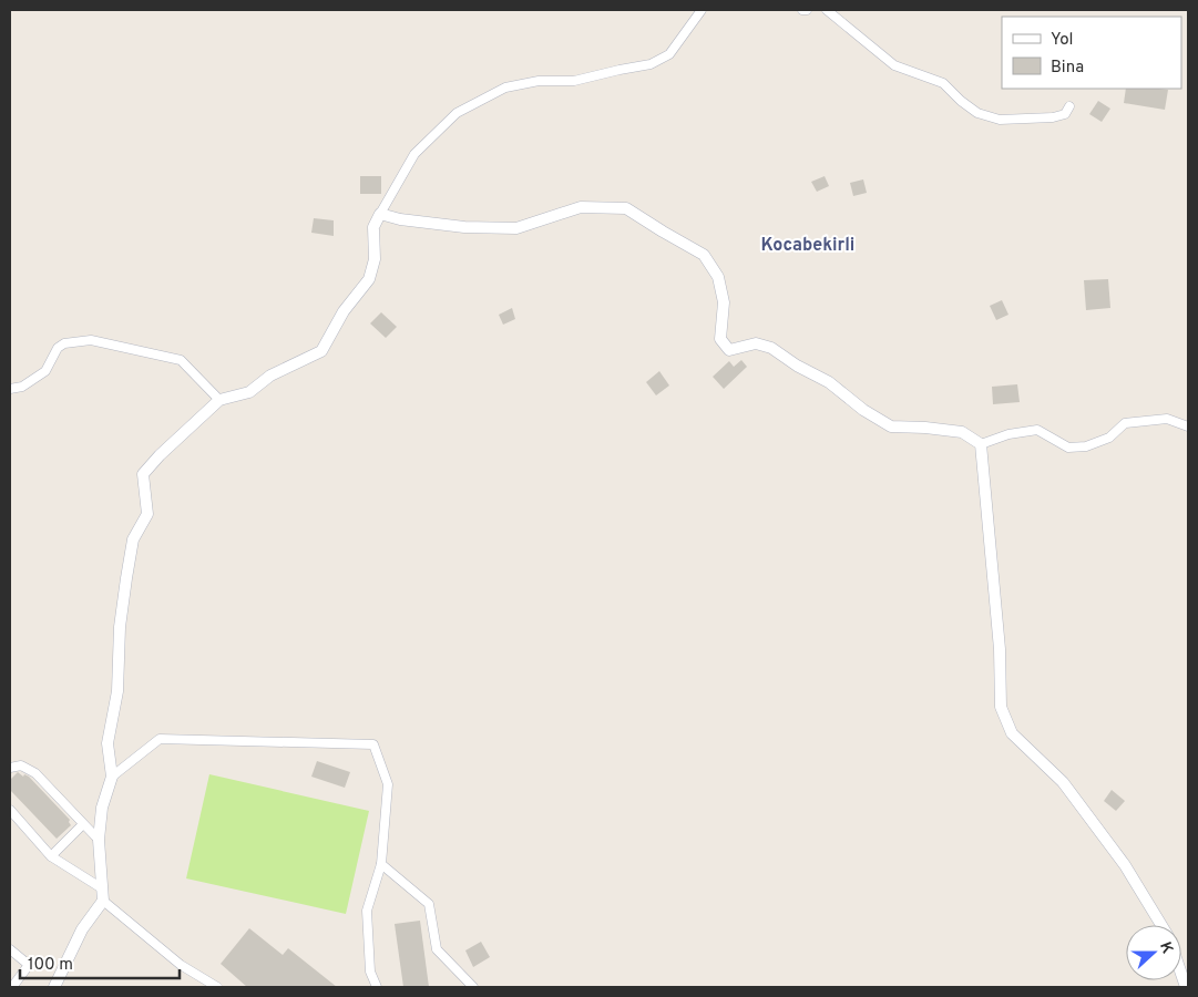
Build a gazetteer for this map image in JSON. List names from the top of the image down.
{
  "districts": ["Kocabekirli"],
  "legend": ["Yol", "Bina"],
  "scale_bar": "100 m",
  "north": "right"
}
